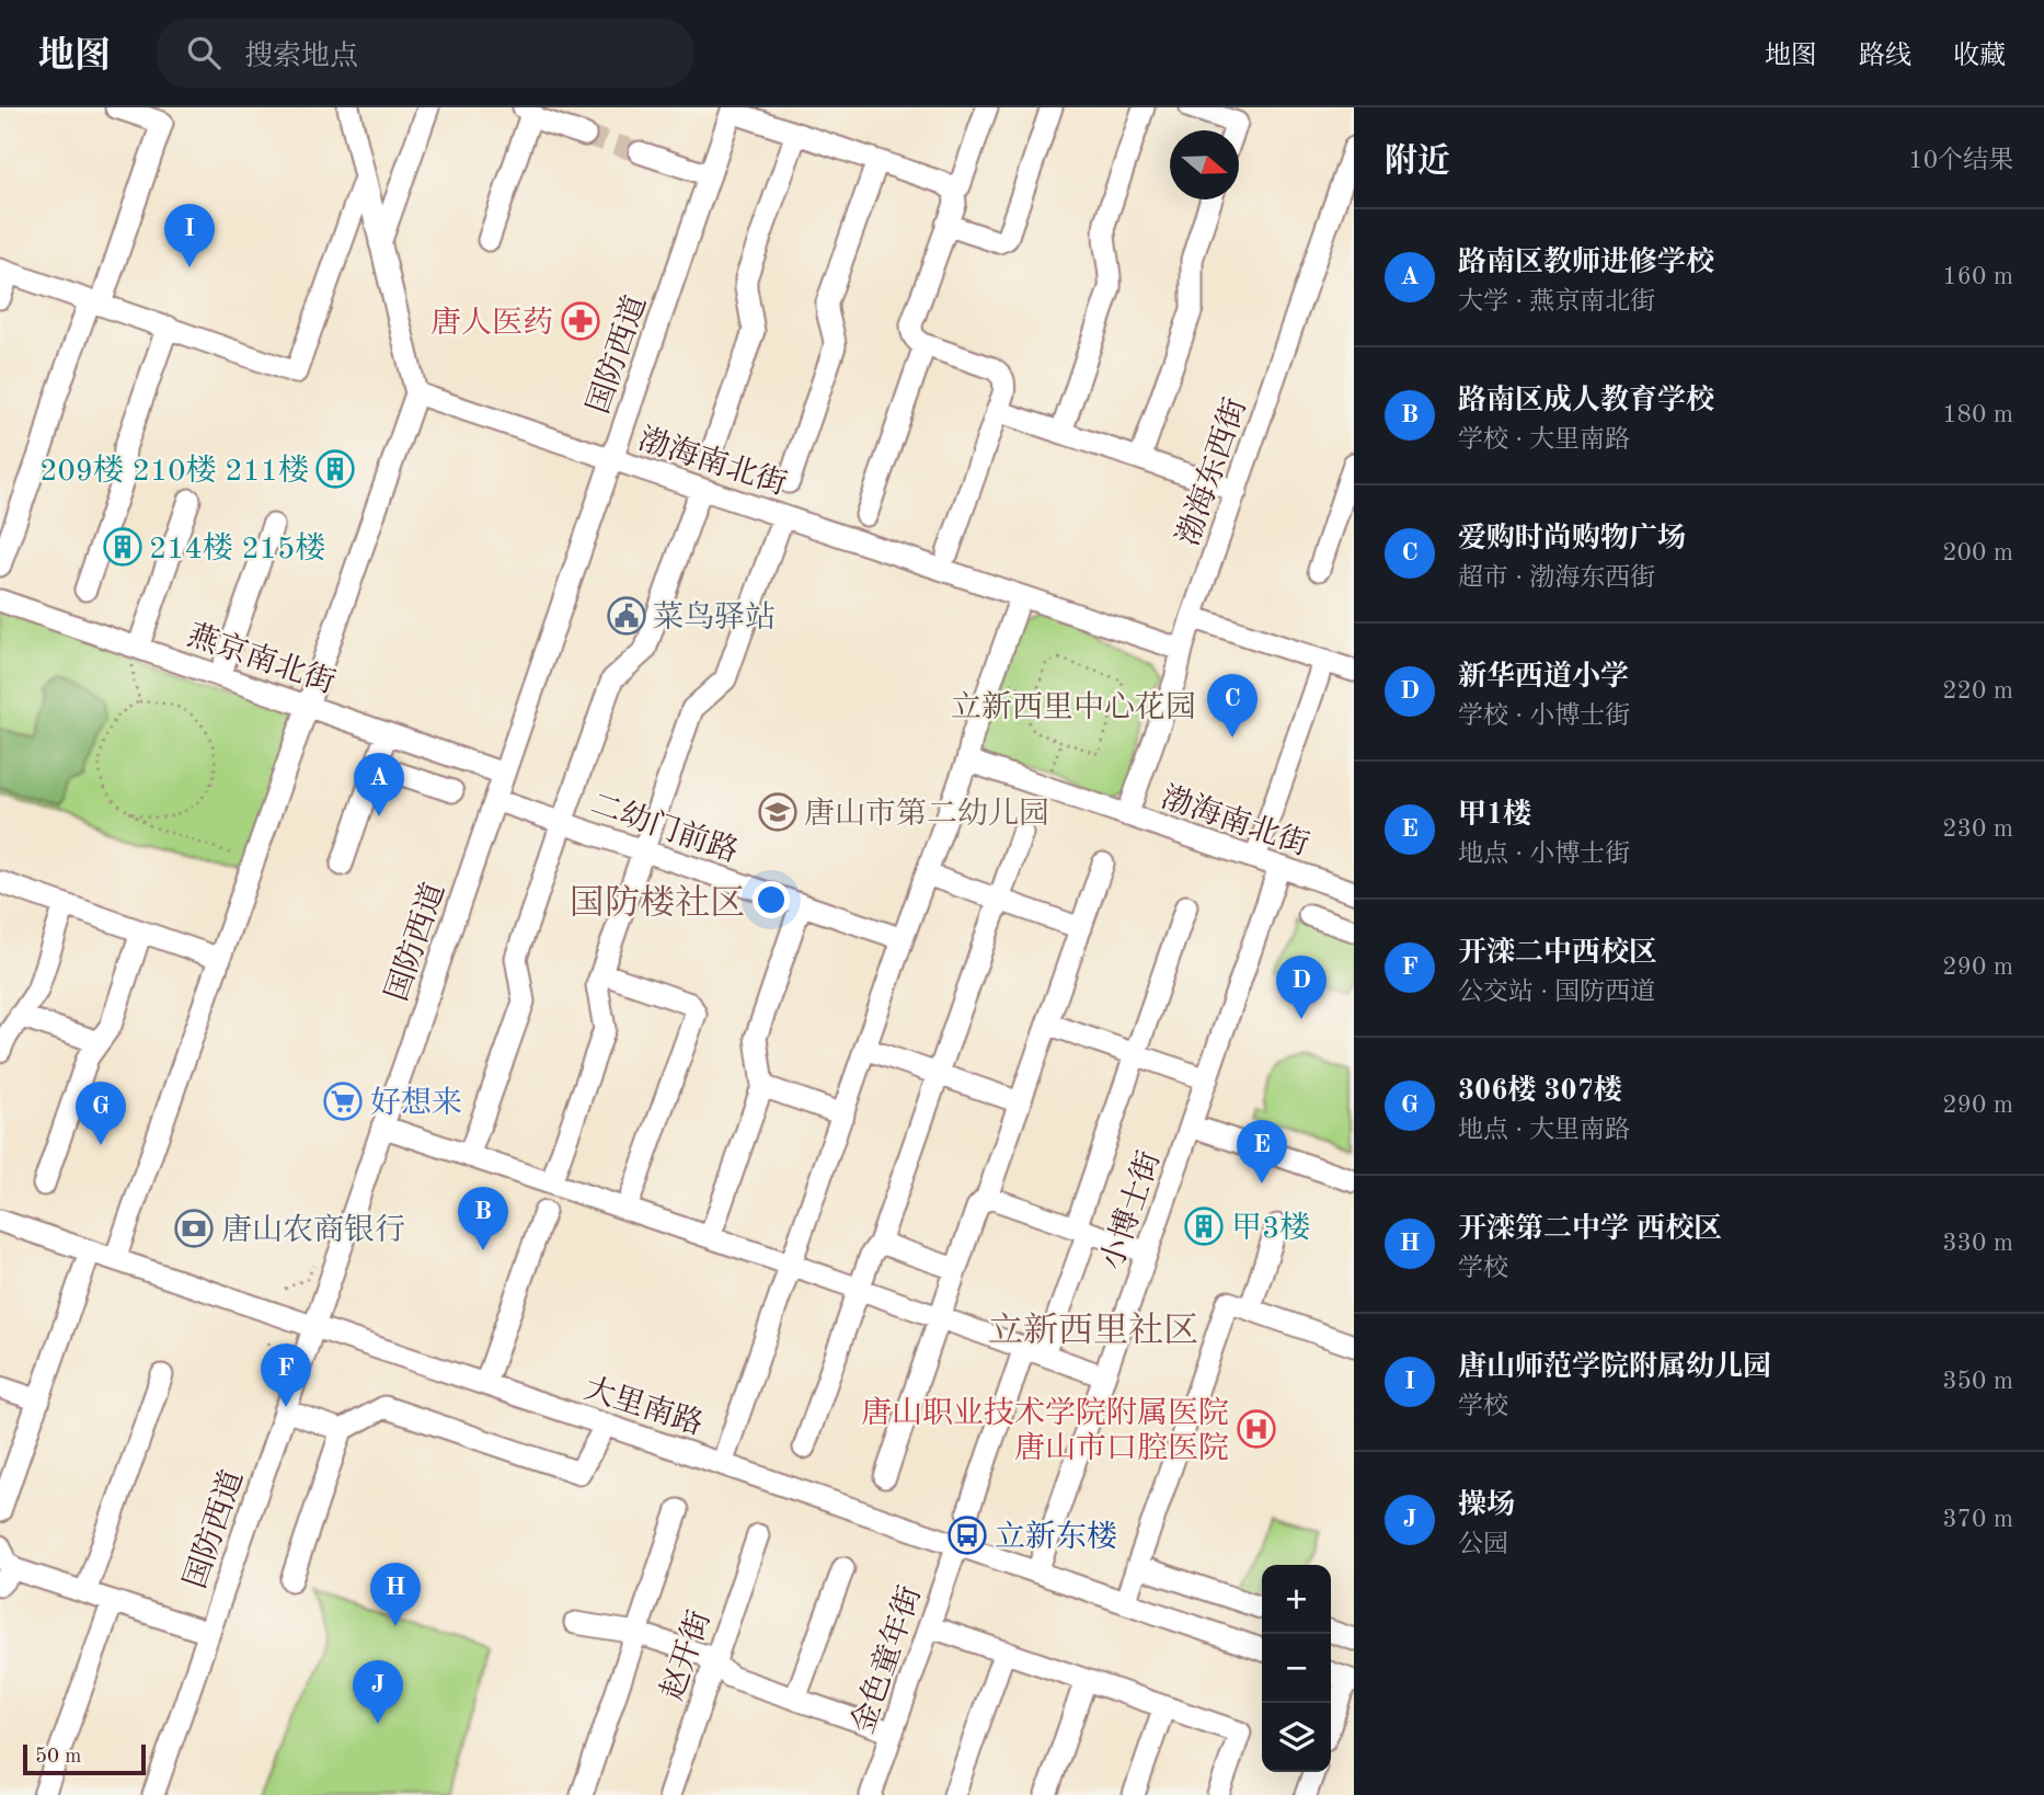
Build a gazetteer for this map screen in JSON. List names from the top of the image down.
{
  "streets": {
    "street": [
      "国防西道",
      "渤海南北街",
      "渤海东西街",
      "燕京南北街",
      "二幼门前路",
      "小博士街",
      "大里南路",
      "赵开街",
      "金色童年街"
    ]
  },
  "crossings": [
    ["国防西道", "渤海南北街"],
    ["国防西道", "燕京南北街"],
    ["国防西道", "二幼门前路"],
    ["国防西道", "大里南路"],
    ["渤海南北街", "渤海东西街"],
    ["渤海南北街", "小博士街"],
    ["小博士街", "大里南路"],
    ["大里南路", "金色童年街"]
  ],
  "districts": ["国防楼社区", "立新西里社区"],
  "parks": ["立新西里中心花园"],
  "places": {
    "pharmacy": ["唐人医药"],
    "building": ["209楼 210楼 211楼", "214楼 215楼", "甲3楼"],
    "public building": ["菜鸟驿站"],
    "school or university": ["唐山市第二幼儿园"],
    "supermarket": ["好想来"],
    "bank": ["唐山农商银行"],
    "hospital": ["唐山职业技术学院附属医院 唐山市口腔医院"],
    "bus stop": ["立新东楼"]
  },
  "scale_bar": "50 m",
  "north": "right",
  "page": {
    "header": "地图",
    "search": "搜索地点",
    "nav": ["地图", "路线", "收藏"],
    "heading": ["附近", "10个结果"],
    "pins": [
      "I",
      "C",
      "A",
      "D",
      "G",
      "E",
      "B",
      "F",
      "H",
      "J"
    ],
    "list": [
      {
        "mark": "A",
        "name": "路南区教师进修学校",
        "note": "大学 · 燕京南北街",
        "value": "160 m"
      },
      {
        "mark": "B",
        "name": "路南区成人教育学校",
        "note": "学校 · 大里南路",
        "value": "180 m"
      },
      {
        "mark": "C",
        "name": "爱购时尚购物广场",
        "note": "超市 · 渤海东西街",
        "value": "200 m"
      },
      {
        "mark": "D",
        "name": "新华西道小学",
        "note": "学校 · 小博士街",
        "value": "220 m"
      },
      {
        "mark": "E",
        "name": "甲1楼",
        "note": "地点 · 小博士街",
        "value": "230 m"
      },
      {
        "mark": "F",
        "name": "开滦二中西校区",
        "note": "公交站 · 国防西道",
        "value": "290 m"
      },
      {
        "mark": "G",
        "name": "306楼 307楼",
        "note": "地点 · 大里南路",
        "value": "290 m"
      },
      {
        "mark": "H",
        "name": "开滦第二中学 西校区",
        "note": "学校",
        "value": "330 m"
      },
      {
        "mark": "I",
        "name": "唐山师范学院附属幼儿园",
        "note": "学校",
        "value": "350 m"
      },
      {
        "mark": "J",
        "name": "操场",
        "note": "公园",
        "value": "370 m"
      }
    ],
    "map_buttons": ["+", "−"],
    "scale": "50 m"
  }
}
